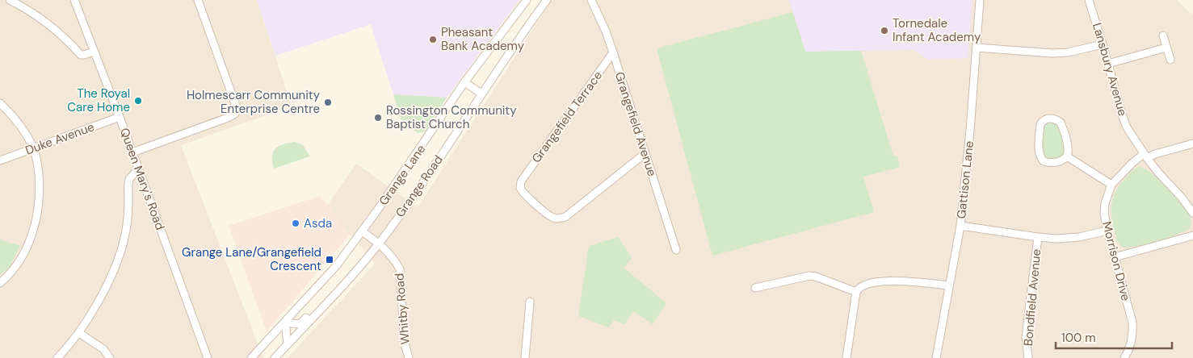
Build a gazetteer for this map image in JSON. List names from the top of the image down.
{
  "streets": {
    "street": [
      "Lansbury Avenue",
      "Grangefield Terrace",
      "Grangefield Avenue",
      "Duke Avenue",
      "Grange Lane",
      "Queen Mary's Road",
      "Gattison Lane",
      "Grange Road",
      "Morrison Drive",
      "Bondfield Avenue",
      "Whitby Road"
    ]
  },
  "crossings": [
    ["Lansbury Avenue", "Morrison Drive"],
    ["Grangefield Terrace", "Grangefield Avenue"],
    ["Duke Avenue", "Queen Mary's Road"],
    ["Grange Road", "Whitby Road"]
  ],
  "places": {
    "other": [
      "Tornedale Infant Academy",
      "Pheasant Bank Academy",
      "The Royal Care Home",
      "Holmescarr Community Enterprise Centre",
      "Rossington Community Baptist Church",
      "Asda"
    ],
    "transit": ["Grange Lane/Grangefield Crescent"]
  },
  "scale_bar": "100 m"
}
